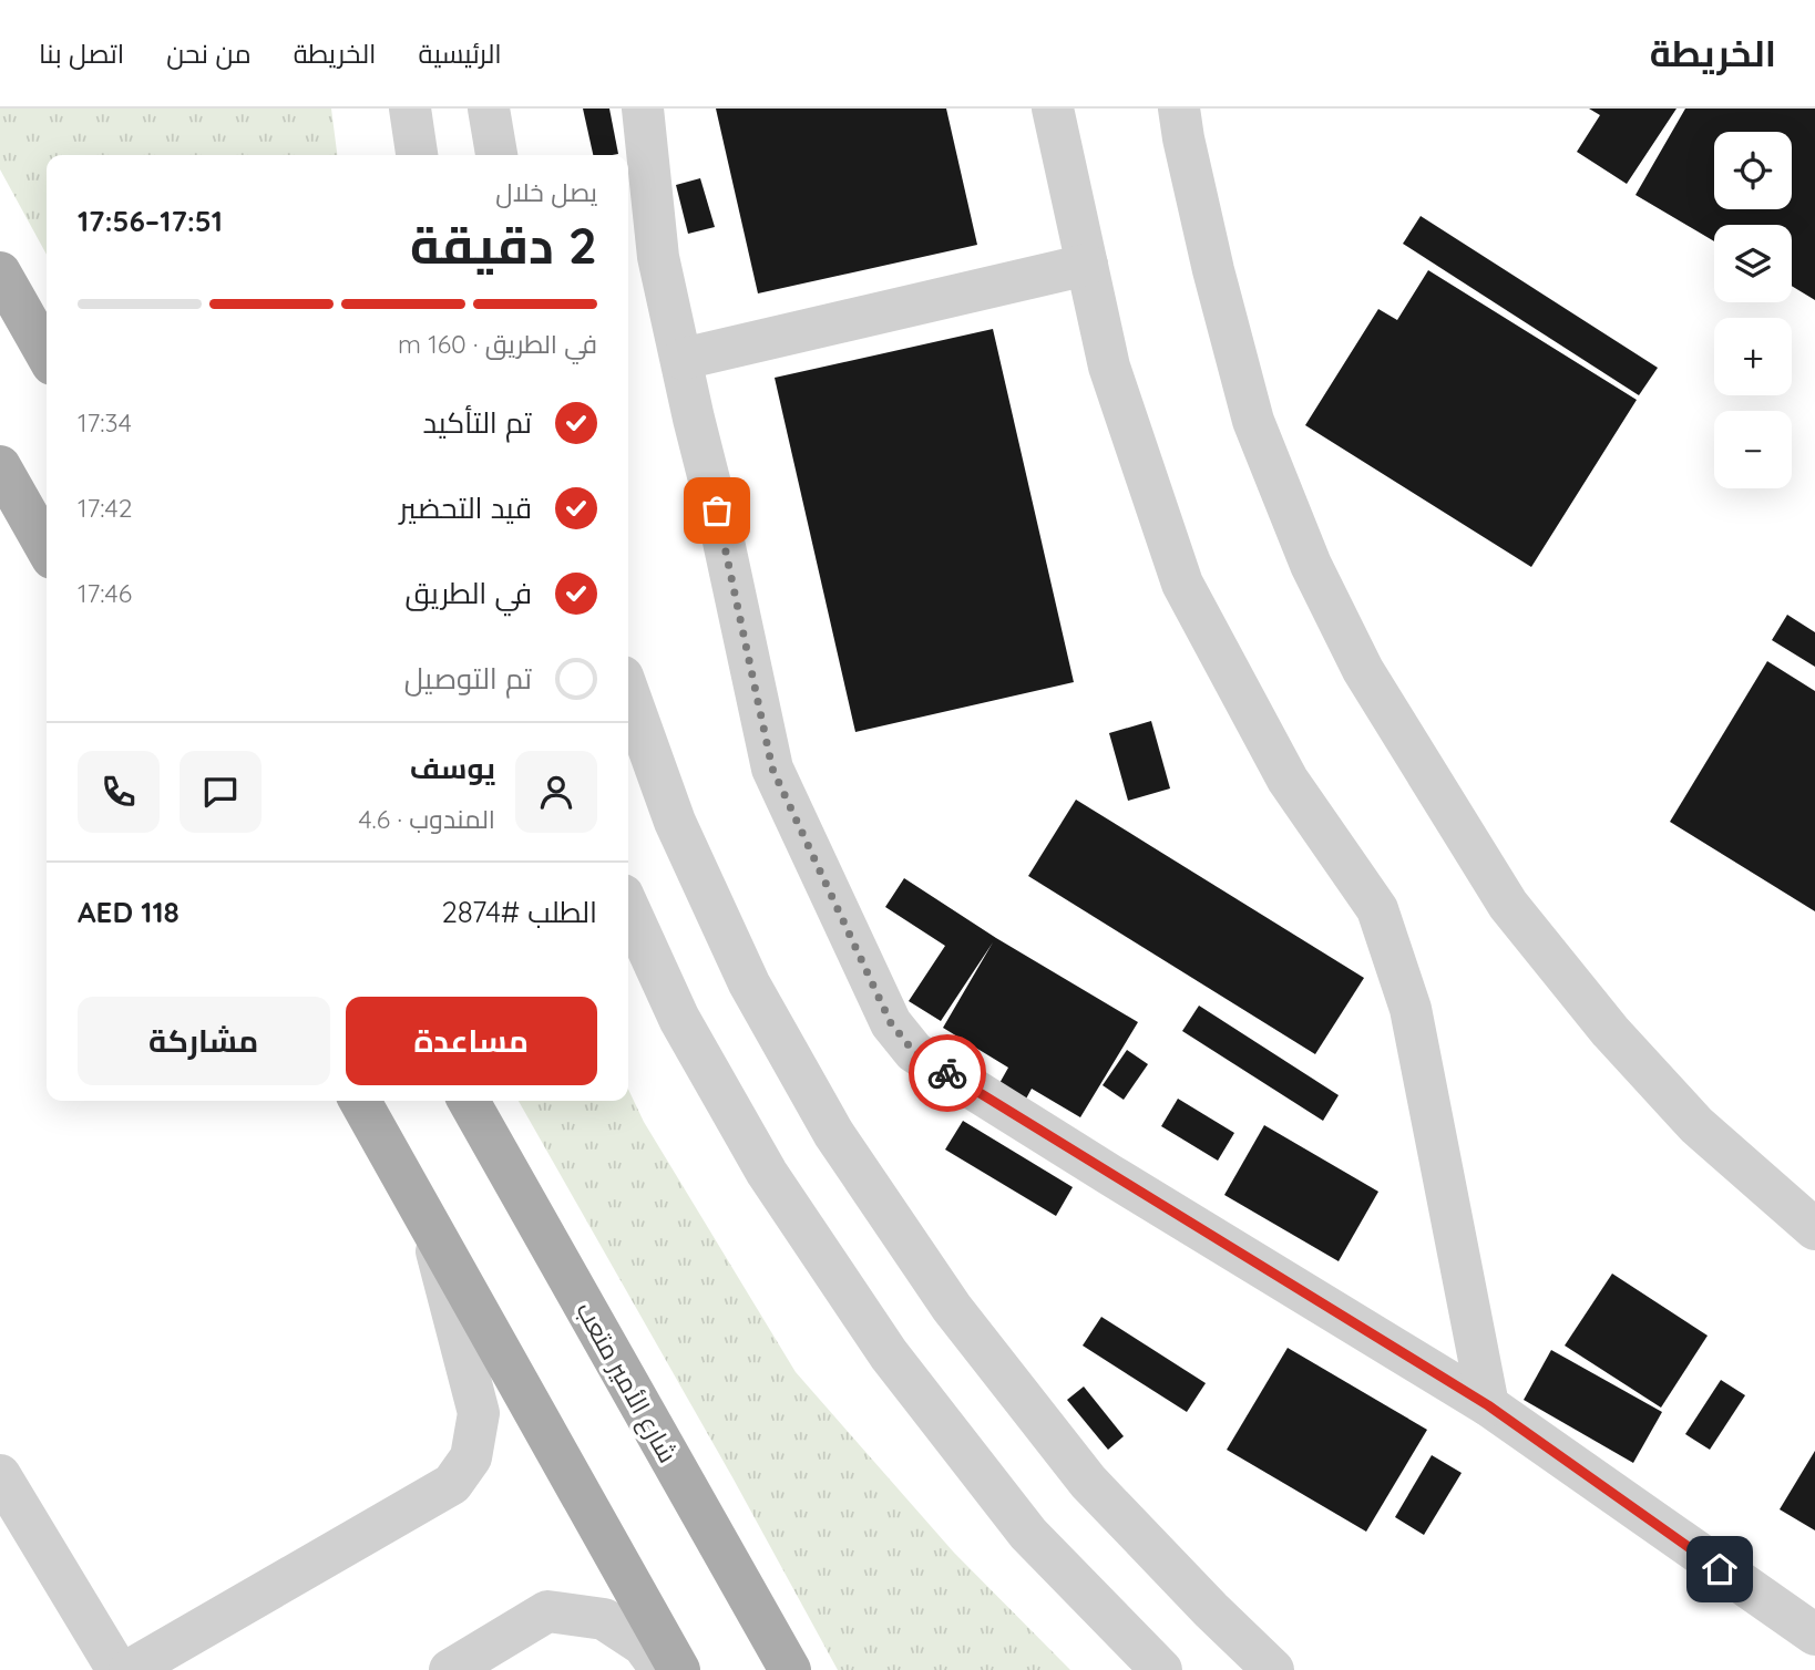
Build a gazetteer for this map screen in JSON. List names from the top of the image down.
{
  "streets": {
    "main road": ["شارع الأمير متعب"]
  },
  "page": {
    "header": "الخريطة",
    "nav": [
      "الرئيسية",
      "الخريطة",
      "من نحن",
      "اتصل بنا"
    ],
    "map_buttons": ["+", "−"],
    "heading": ["2 دقيقة", "يصل خلال", "17:51–17:56"],
    "panel": [
      "يوسف",
      "المندوب · 4.6",
      "الطلب #2874",
      "AED 118"
    ],
    "bar": "في الطريق · 160 m",
    "list": [
      ["تم التأكيد", "17:34"],
      ["قيد التحضير", "17:42"],
      ["في الطريق", "17:46"],
      "تم التوصيل"
    ],
    "buttons": ["مساعدة", "مشاركة"]
  }
}
